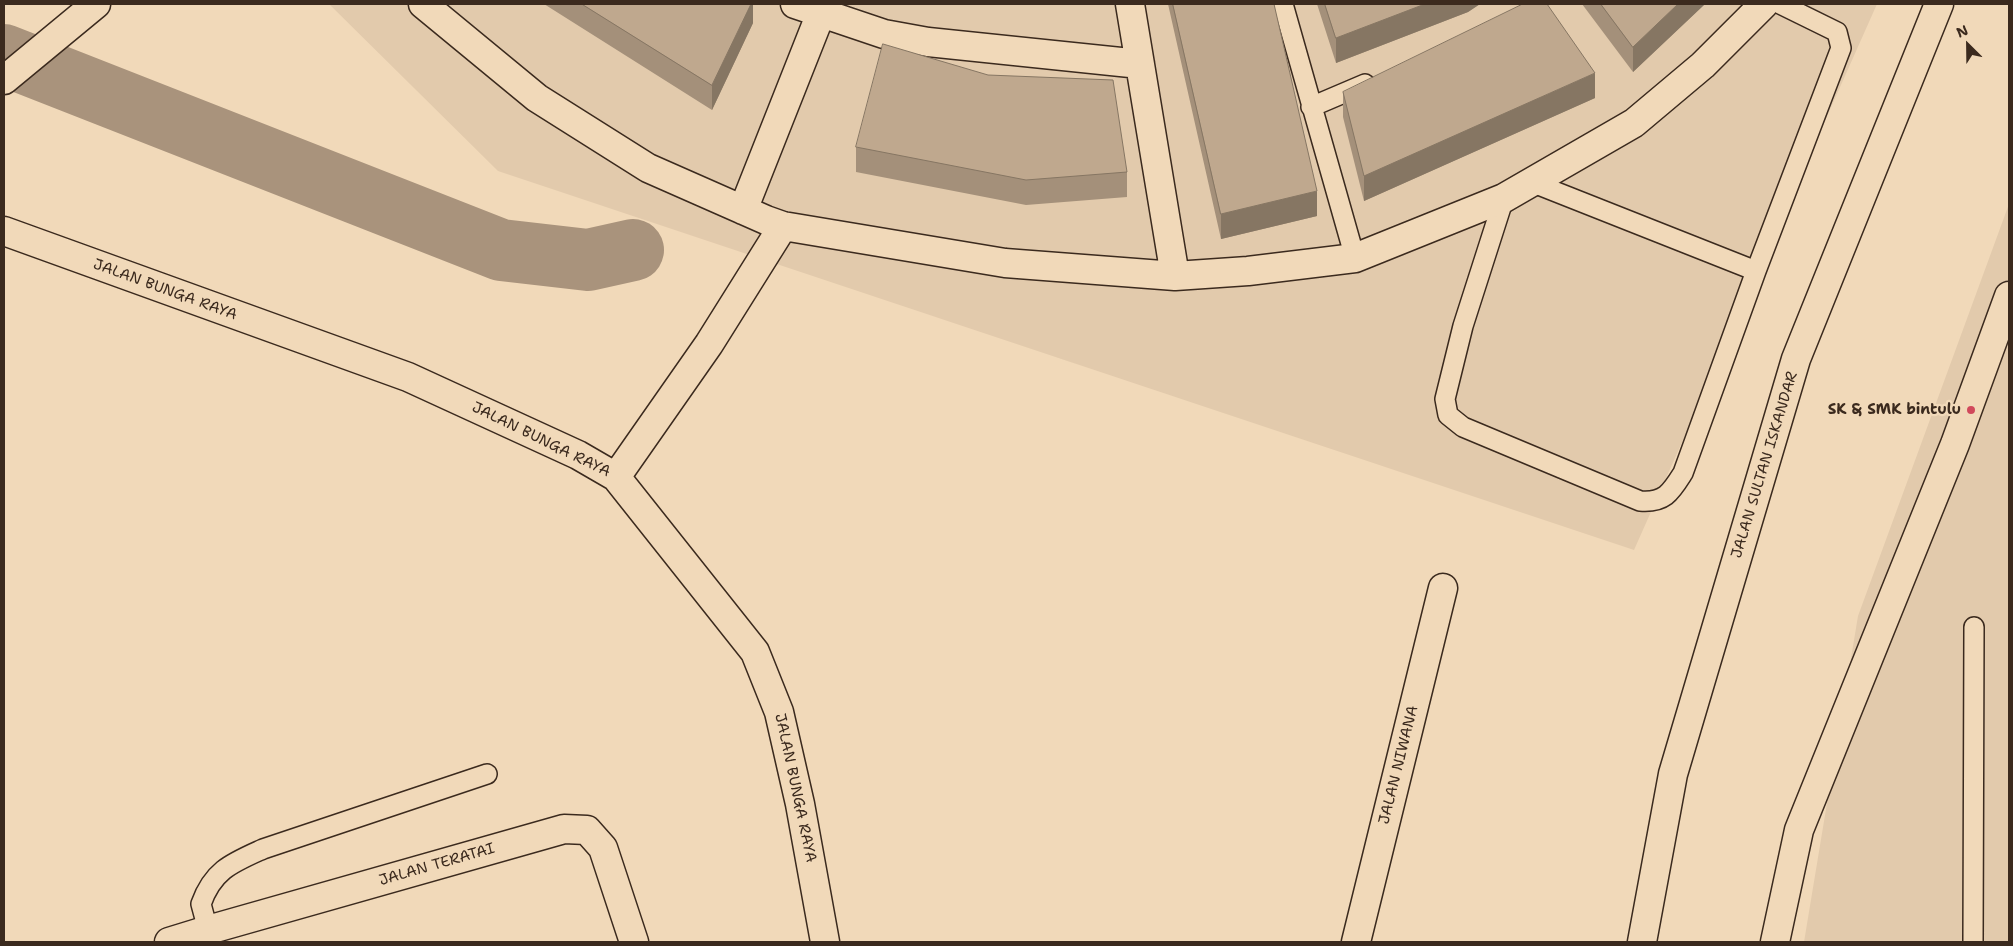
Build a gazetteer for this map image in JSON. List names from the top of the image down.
{
  "streets": {
    "street": [
      "JALAN BUNGA RAYA",
      "JALAN SULTAN ISKANDAR",
      "JALAN NIWANA",
      "JALAN TERATAI"
    ]
  },
  "places": ["SK & SMK bintulu"],
  "north": "top left"
}
